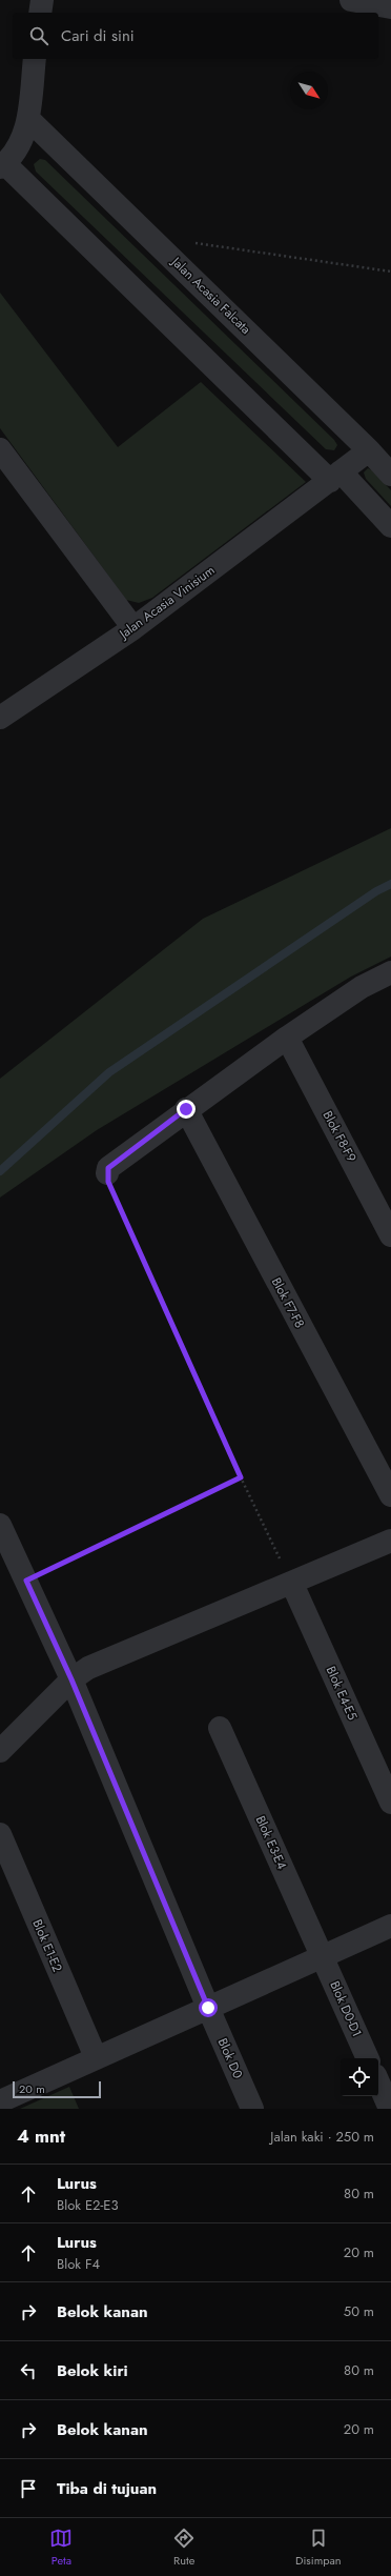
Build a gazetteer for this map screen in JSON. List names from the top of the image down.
{
  "streets": {
    "street": [
      "Jalan Acasia Falcata",
      "Jalan Acasia Vinisium",
      "Blok F8-F9",
      "Blok F7-F8",
      "Blok E4-E5",
      "Blok E3-E4",
      "Blok E1-E2",
      "Blok D0-D1",
      "Blok D0"
    ]
  },
  "crossings": [
    ["Jalan Acasia Falcata", "Jalan Acasia Vinisium"],
    ["Blok E3-E4", "Blok D0-D1"]
  ],
  "scale_bar": "20 m",
  "north": "bottom right",
  "page": {
    "search": "Cari di sini",
    "scale": "20 m",
    "heading": ["4 mnt", "Jalan kaki · 250 m"],
    "list": [
      ["Lurus", "Blok E2-E3", "80 m"],
      ["Lurus", "Blok F4", "20 m"],
      ["Belok kanan", "50 m"],
      ["Belok kiri", "80 m"],
      ["Belok kanan", "20 m"],
      "Tiba di tujuan"
    ],
    "nav": ["Peta", "Rute", "Disimpan"]
  }
}
